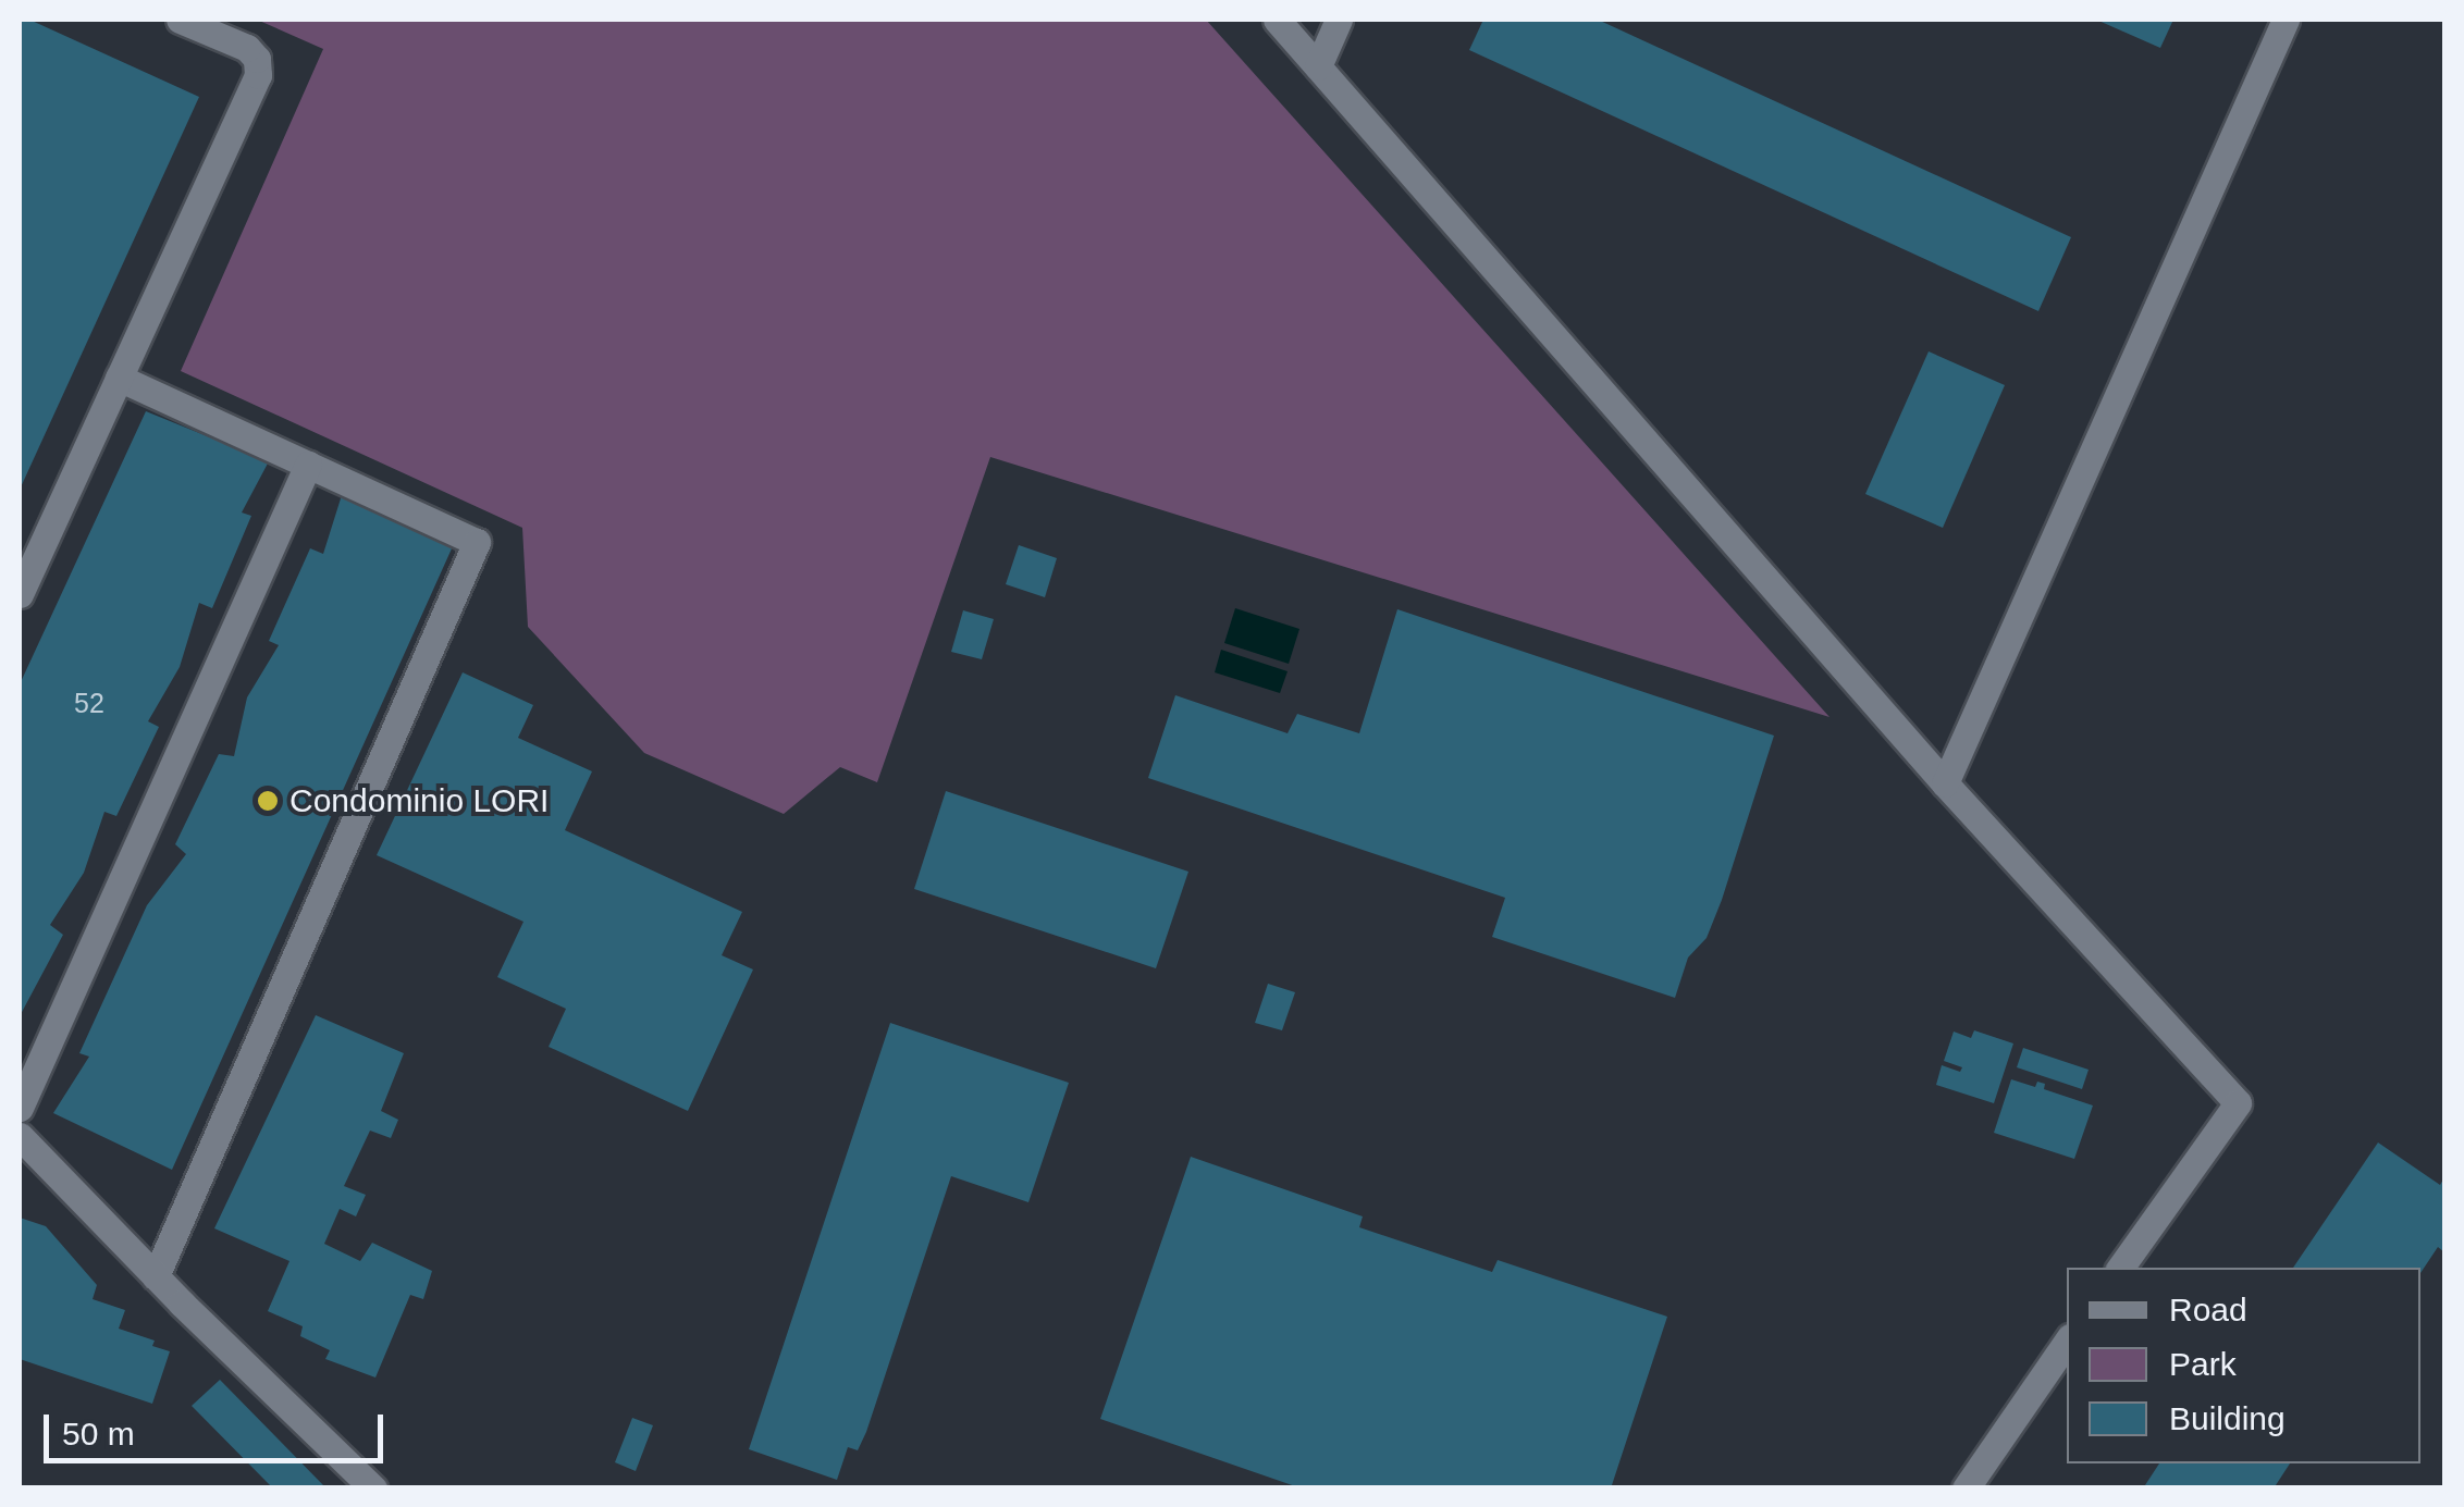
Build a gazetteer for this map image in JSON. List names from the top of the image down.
{
  "places": ["Condominio LORI"],
  "house_numbers": ["52"],
  "legend": ["Road", "Park", "Building"],
  "scale_bar": "50 m"
}
